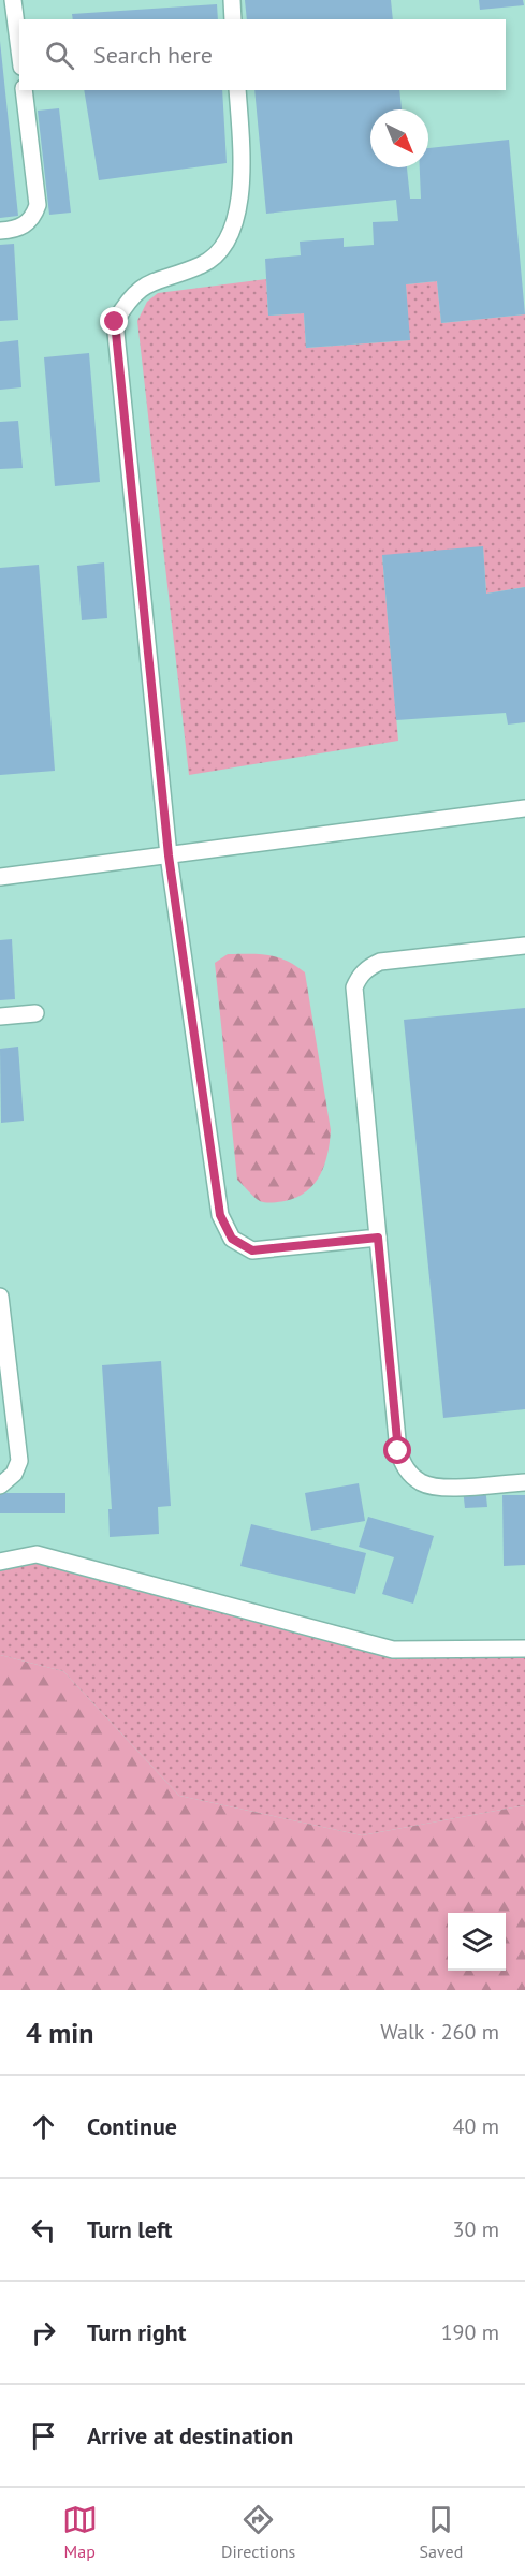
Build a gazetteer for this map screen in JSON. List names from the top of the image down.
{
  "north": "bottom right",
  "page": {
    "search": "Search here",
    "heading": ["4 min", "Walk · 260 m"],
    "list": [
      ["Continue", "40 m"],
      ["Turn left", "30 m"],
      ["Turn right", "190 m"],
      "Arrive at destination"
    ],
    "nav": ["Map", "Directions", "Saved"]
  }
}
